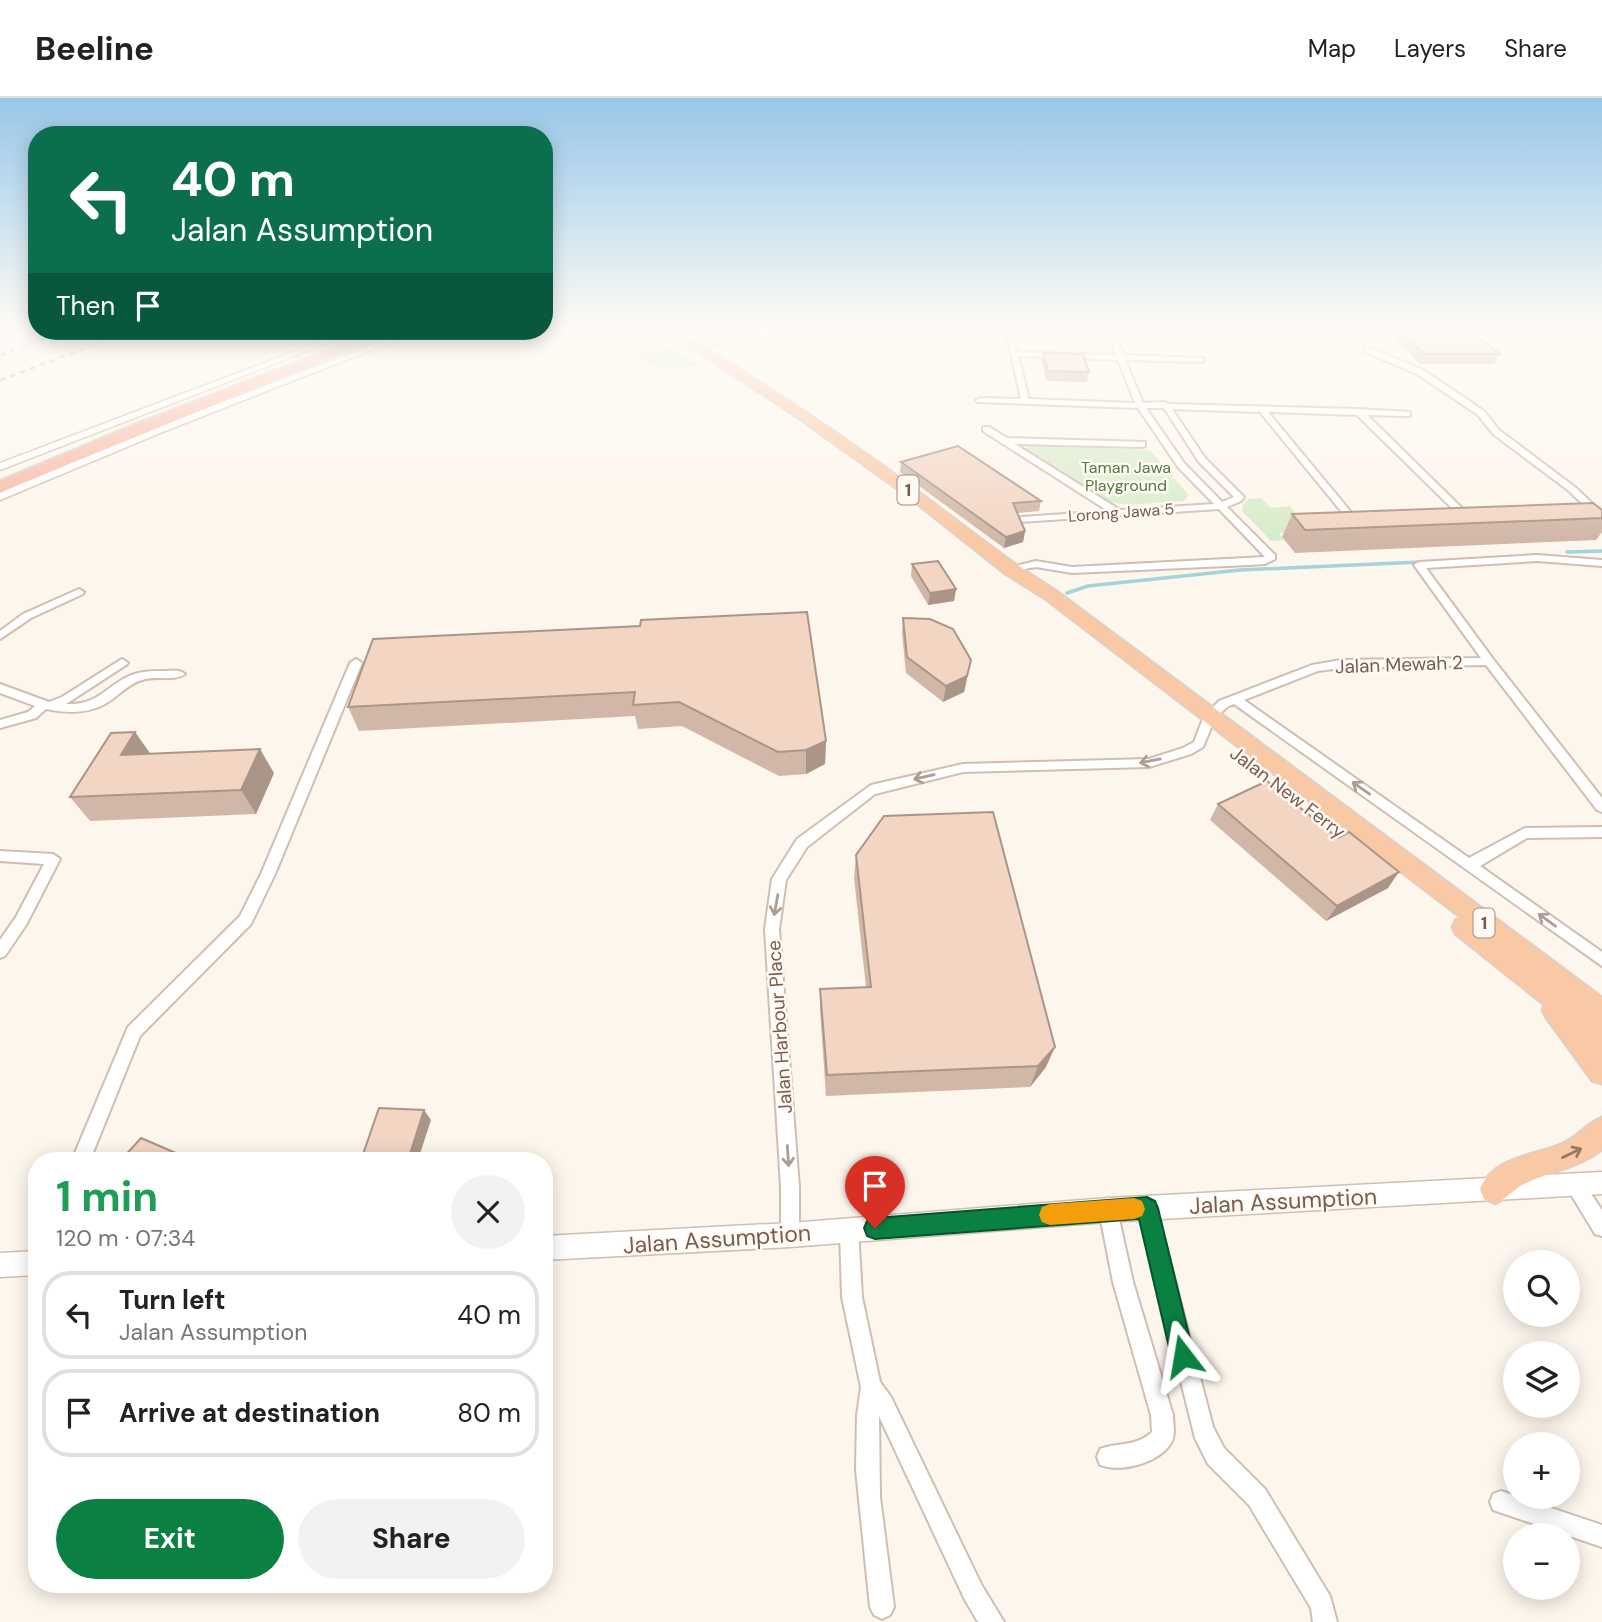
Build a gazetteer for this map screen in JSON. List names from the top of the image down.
{
  "streets": {
    "highway": ["1", "Jalan New Ferry"],
    "street": [
      "Lorong Jawa 5",
      "Jalan Mewah 2",
      "Jalan Harbour Place",
      "Jalan Assumption"
    ]
  },
  "crossings": [
    ["Jalan Mewah 2", "Jalan New Ferry"],
    ["Jalan Mewah 2", "Jalan Harbour Place"],
    ["Jalan New Ferry", "Jalan Harbour Place"],
    ["Jalan Harbour Place", "Jalan Assumption"]
  ],
  "parks": ["Taman Jawa Playground"],
  "page": {
    "header": "Beeline",
    "nav": ["Map", "Layers", "Share"],
    "turn": ["40 m", "Jalan Assumption"],
    "then": "Then",
    "heading": ["1 min", "120 m · 07:34"],
    "map_buttons": ["+", "−"],
    "list": [
      {
        "name": "Turn left",
        "note": "Jalan Assumption",
        "value": "40 m"
      },
      {
        "name": "Arrive at destination",
        "value": "80 m"
      }
    ],
    "buttons": ["Exit", "Share"]
  }
}
